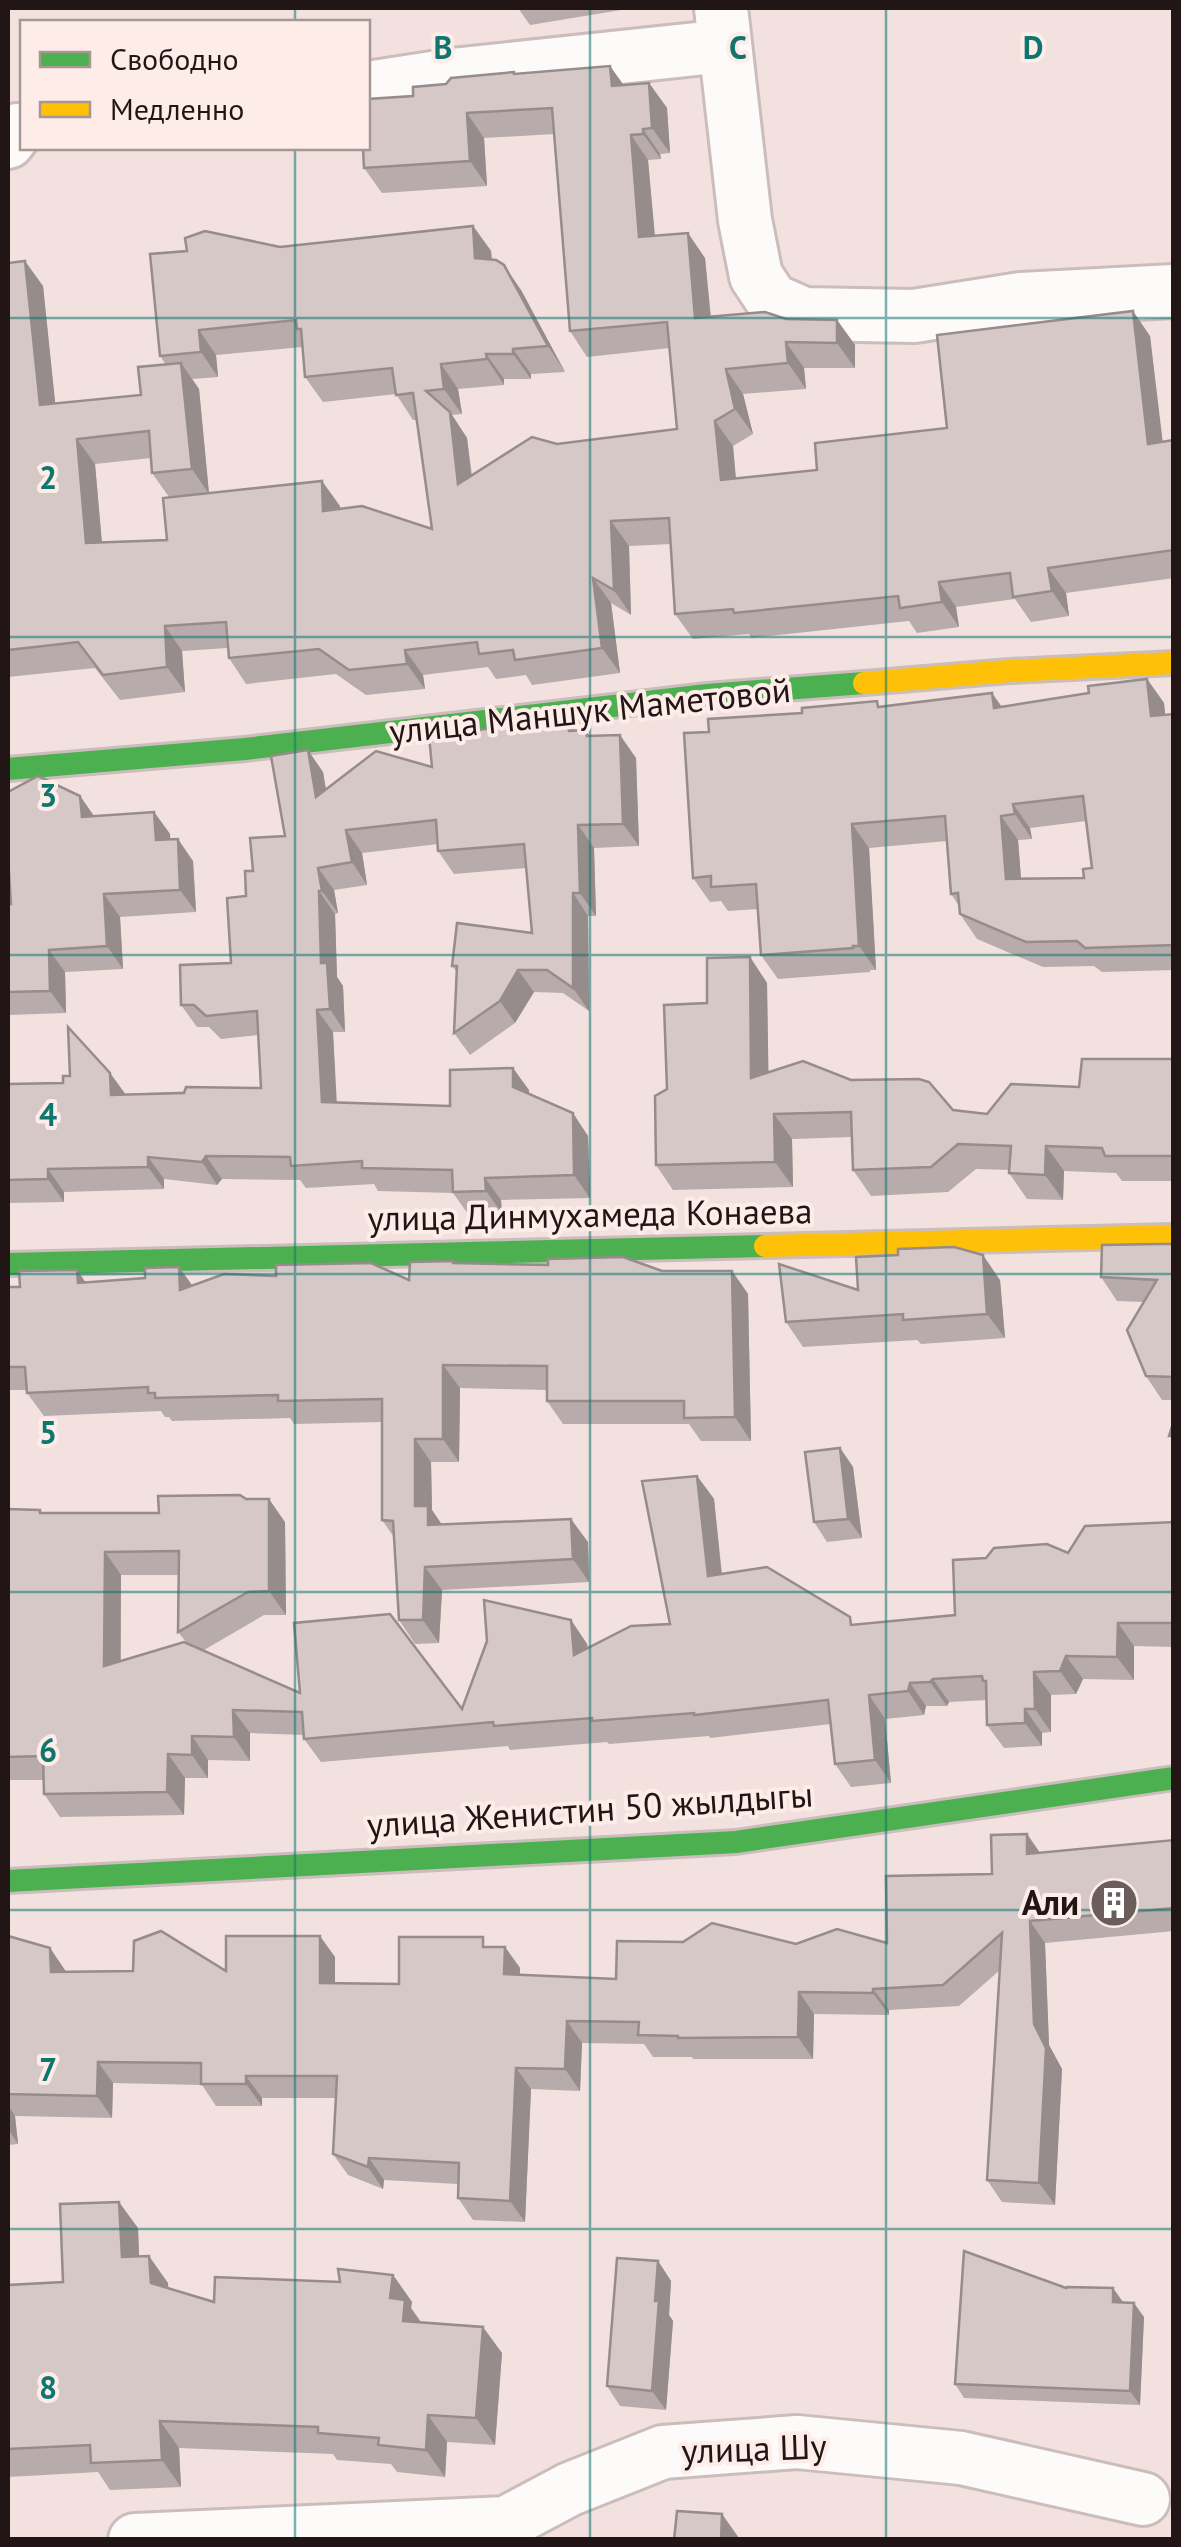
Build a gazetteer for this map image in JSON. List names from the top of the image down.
{
  "streets": {
    "street": [
      "улица Маншук Маметовой",
      "улица Динмухамеда Конаева",
      "улица Женистин 50 жылдыгы",
      "улица Шу"
    ]
  },
  "places": {
    "building": ["Али"]
  },
  "legend": ["Свободно", "Медленно"],
  "grid": {
    "columns": ["B", "C", "D"],
    "rows": [
      "2",
      "3",
      "4",
      "5",
      "6",
      "7",
      "8"
    ]
  }
}
